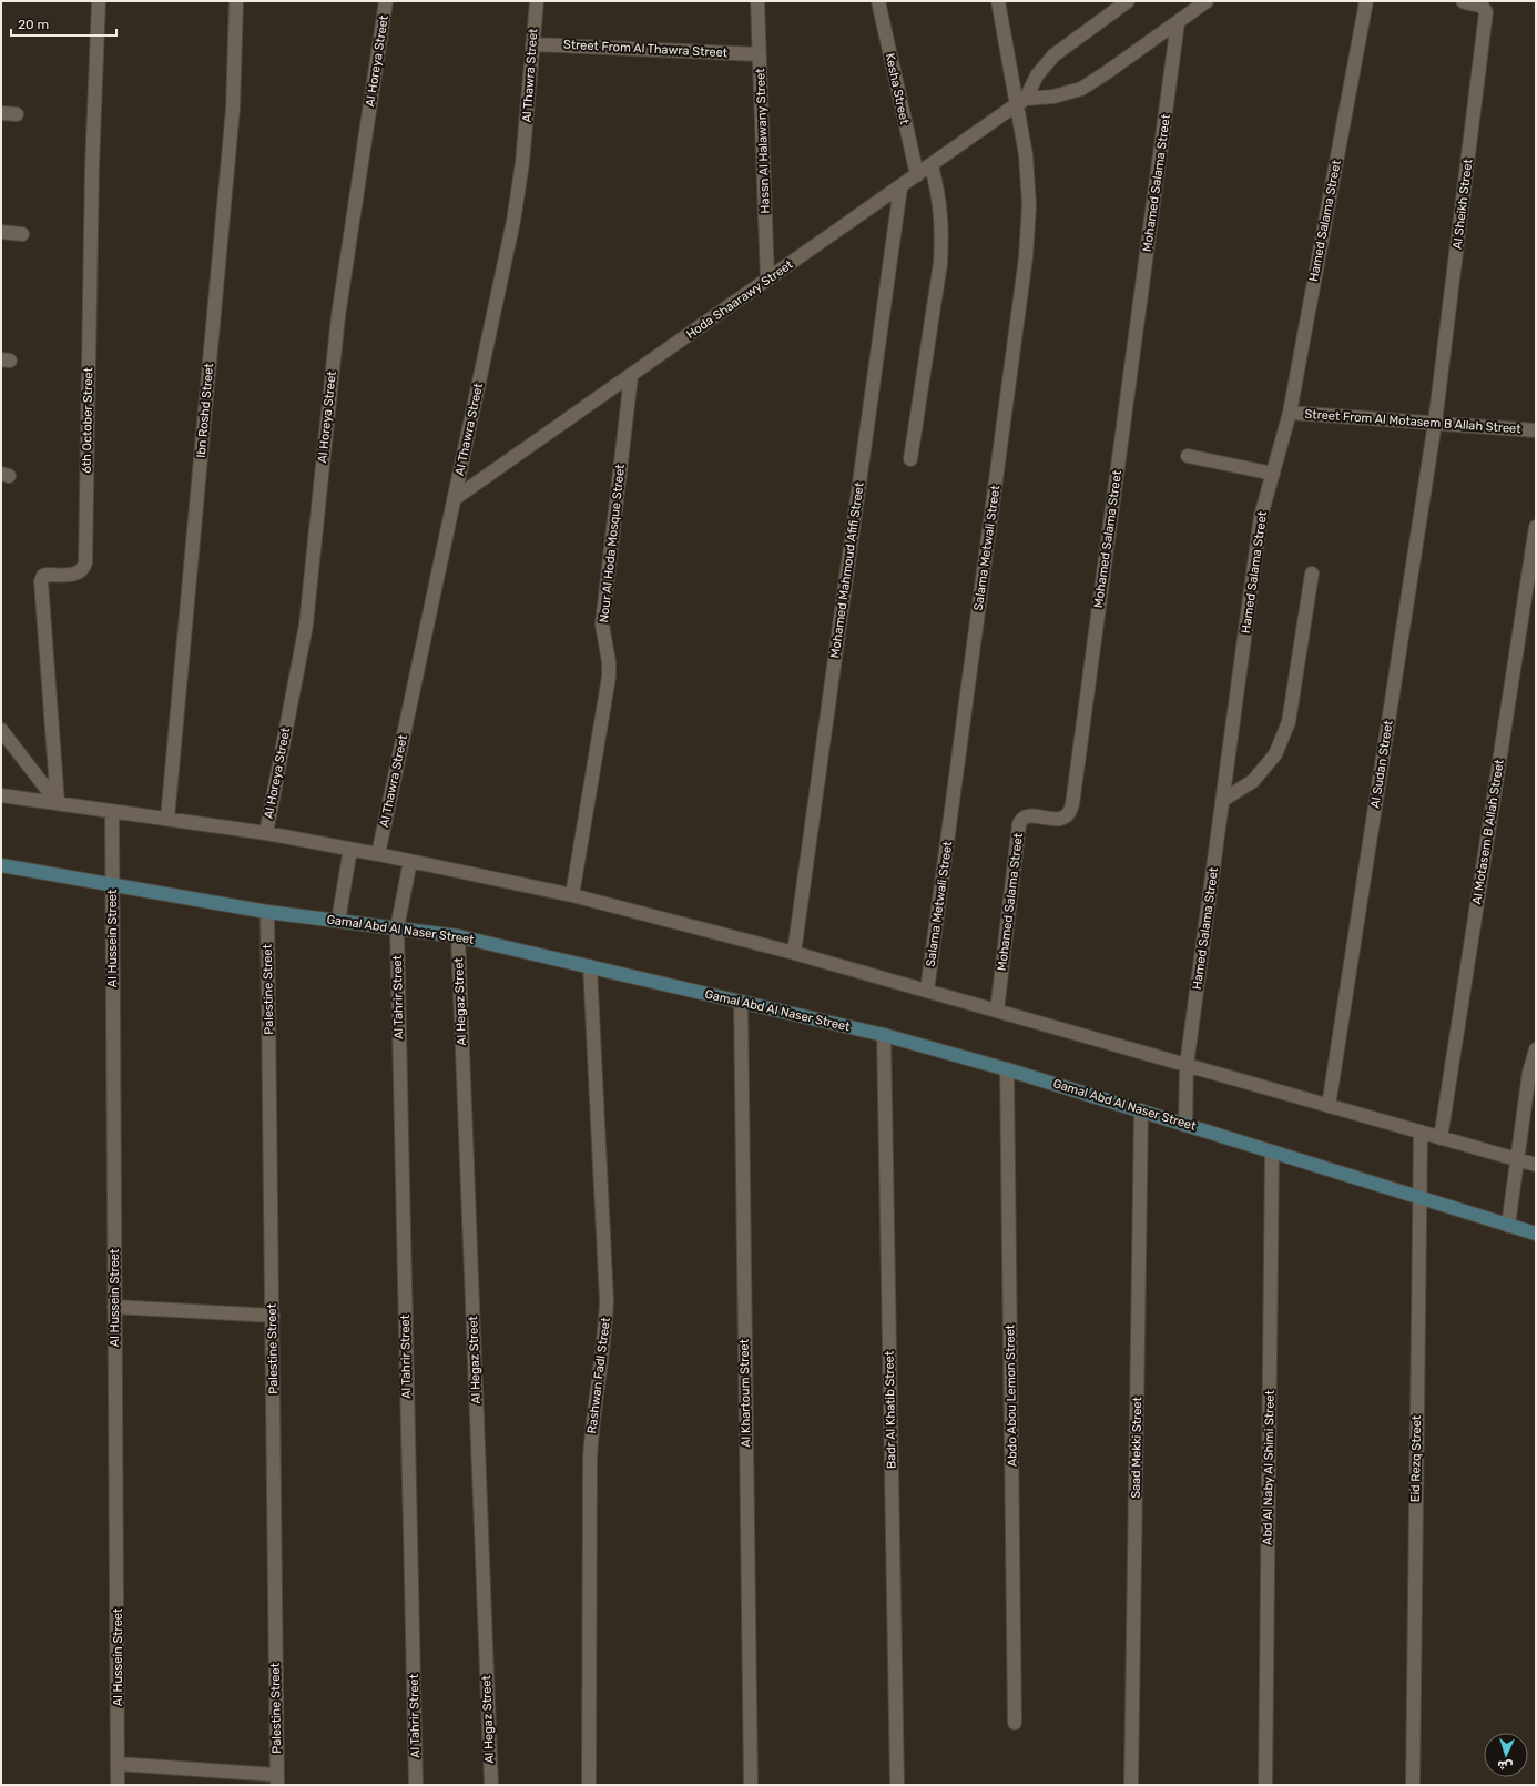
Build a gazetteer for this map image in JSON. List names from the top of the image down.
{
  "streets": {
    "street": [
      "Street From Al Thawra Street",
      "Al Horeya Street",
      "Al Thawra Street",
      "Kesha Street",
      "Hassn Al Halawany Street",
      "Mohamed Salama Street",
      "Al Sheikh Street",
      "Hamed Salama Street",
      "Hoda Shaarawy Street",
      "Ibn Roshd Street",
      "6th October Street",
      "Street From Al Motasem B Allah Street",
      "Nour Al Hoda Mosque Street",
      "Salama Metwali Street",
      "Mohamed Mahmoud Afifi Street",
      "Al Sudan Street",
      "Al Motasem B Allah Street",
      "Gamal Abd Al Naser Street",
      "Al Hussein Street",
      "Palestine Street",
      "Al Tahrir Street",
      "Al Hegaz Street",
      "Rashwan Fadl Street",
      "Al Khartoum Street",
      "Abdo Abou Lemon Street",
      "Badr Al Khatib Street",
      "Saad Mekki Street",
      "Eid Rezq Street",
      "Abd Al Naby Al Shimi Street"
    ]
  },
  "crossings": [
    ["Street From Al Thawra Street", "Al Thawra Street"],
    ["Street From Al Thawra Street", "Hassn Al Halawany Street"],
    ["Al Thawra Street", "Hoda Shaarawy Street"],
    ["Kesha Street", "Hoda Shaarawy Street"],
    ["Hassn Al Halawany Street", "Hoda Shaarawy Street"],
    ["Al Sheikh Street", "Street From Al Motasem B Allah Street"],
    ["Al Sheikh Street", "Al Sudan Street"],
    ["Hamed Salama Street", "Street From Al Motasem B Allah Street"],
    ["Hamed Salama Street", "Gamal Abd Al Naser Street"],
    ["Hoda Shaarawy Street", "Nour Al Hoda Mosque Street"],
    ["Hoda Shaarawy Street", "Salama Metwali Street"],
    ["Hoda Shaarawy Street", "Mohamed Mahmoud Afifi Street"],
    ["Street From Al Motasem B Allah Street", "Al Sudan Street"],
    ["Gamal Abd Al Naser Street", "Al Hussein Street"],
    ["Gamal Abd Al Naser Street", "Palestine Street"],
    ["Gamal Abd Al Naser Street", "Al Tahrir Street"],
    ["Gamal Abd Al Naser Street", "Al Hegaz Street"],
    ["Gamal Abd Al Naser Street", "Rashwan Fadl Street"],
    ["Gamal Abd Al Naser Street", "Al Khartoum Street"],
    ["Gamal Abd Al Naser Street", "Abdo Abou Lemon Street"],
    ["Gamal Abd Al Naser Street", "Badr Al Khatib Street"],
    ["Gamal Abd Al Naser Street", "Saad Mekki Street"],
    ["Gamal Abd Al Naser Street", "Eid Rezq Street"],
    ["Gamal Abd Al Naser Street", "Abd Al Naby Al Shimi Street"]
  ],
  "scale_bar": "20 m",
  "north": "bottom"
}
